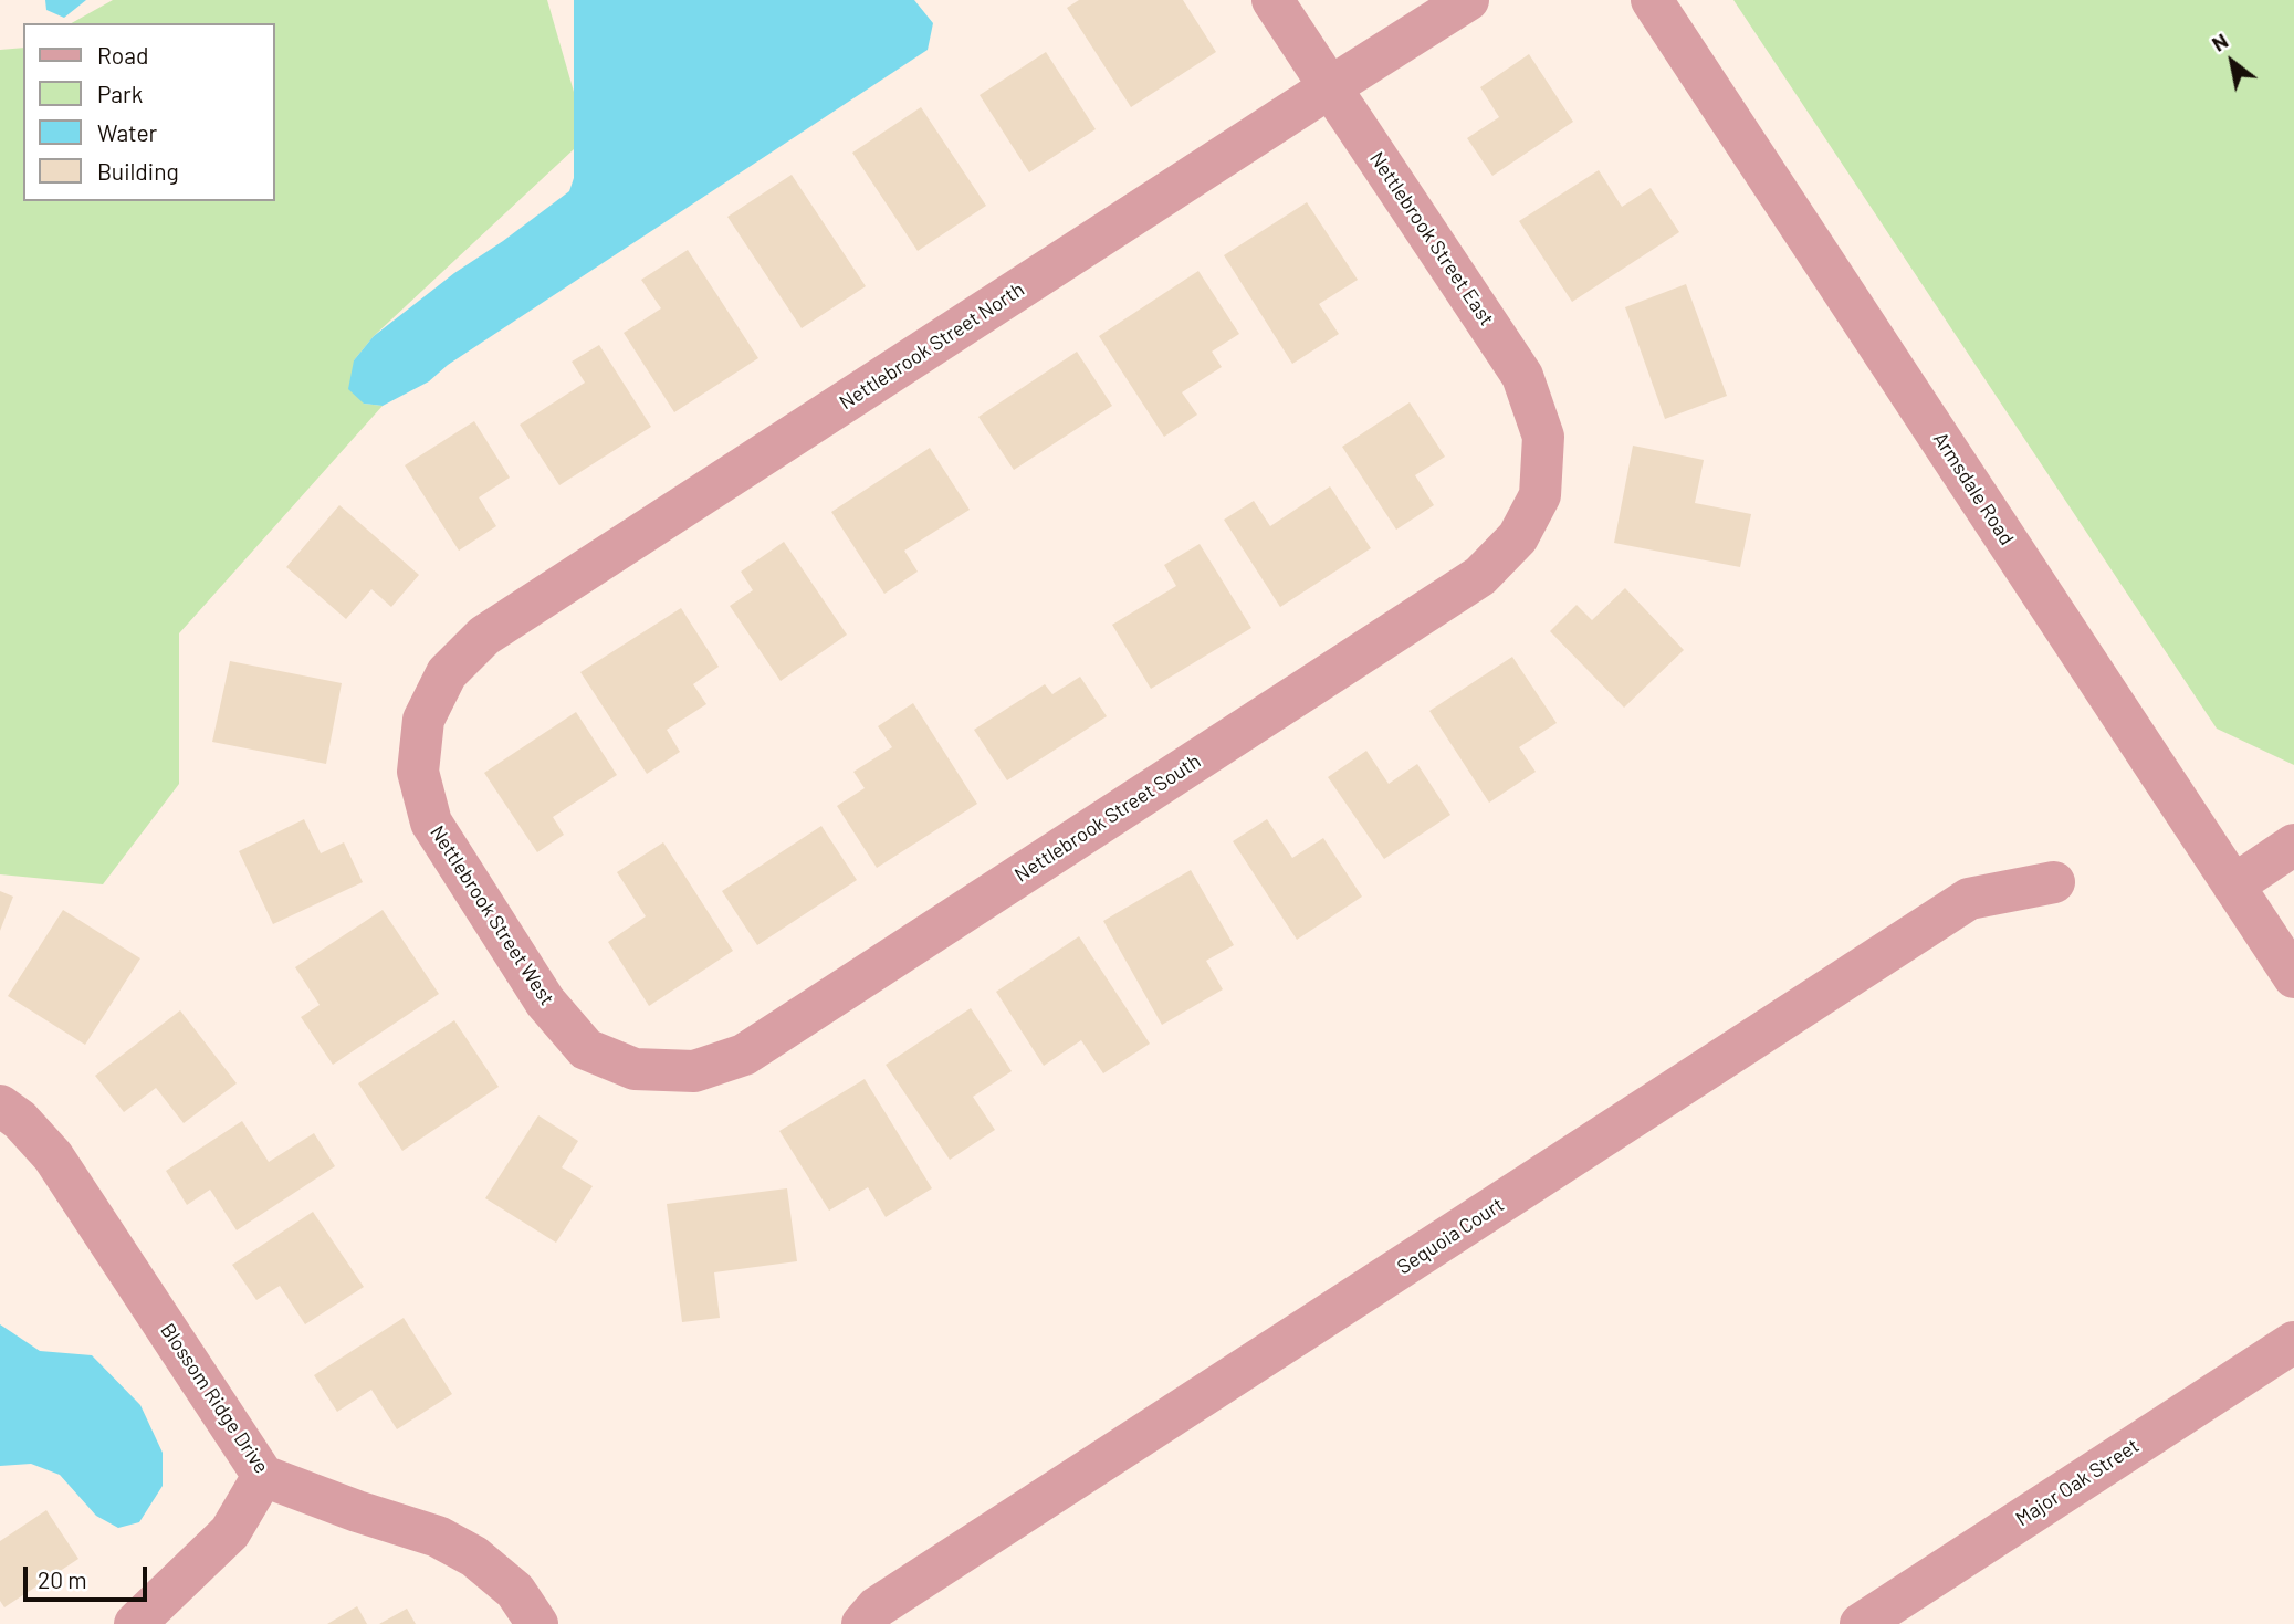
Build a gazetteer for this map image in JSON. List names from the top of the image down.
{
  "streets": {
    "street": [
      "Nettlebrook Street East",
      "Nettlebrook Street North",
      "Armsdale Road",
      "Nettlebrook Street South",
      "Nettlebrook Street West",
      "Sequoia Court",
      "Blossom Ridge Drive",
      "Major Oak Street"
    ]
  },
  "crossings": [
    ["Nettlebrook Street East", "Nettlebrook Street North"],
    ["Nettlebrook Street East", "Nettlebrook Street South"],
    ["Nettlebrook Street North", "Nettlebrook Street West"],
    ["Nettlebrook Street South", "Nettlebrook Street West"]
  ],
  "legend": [
    "Road",
    "Park",
    "Water",
    "Building"
  ],
  "scale_bar": "20 m",
  "north": "top left"
}
